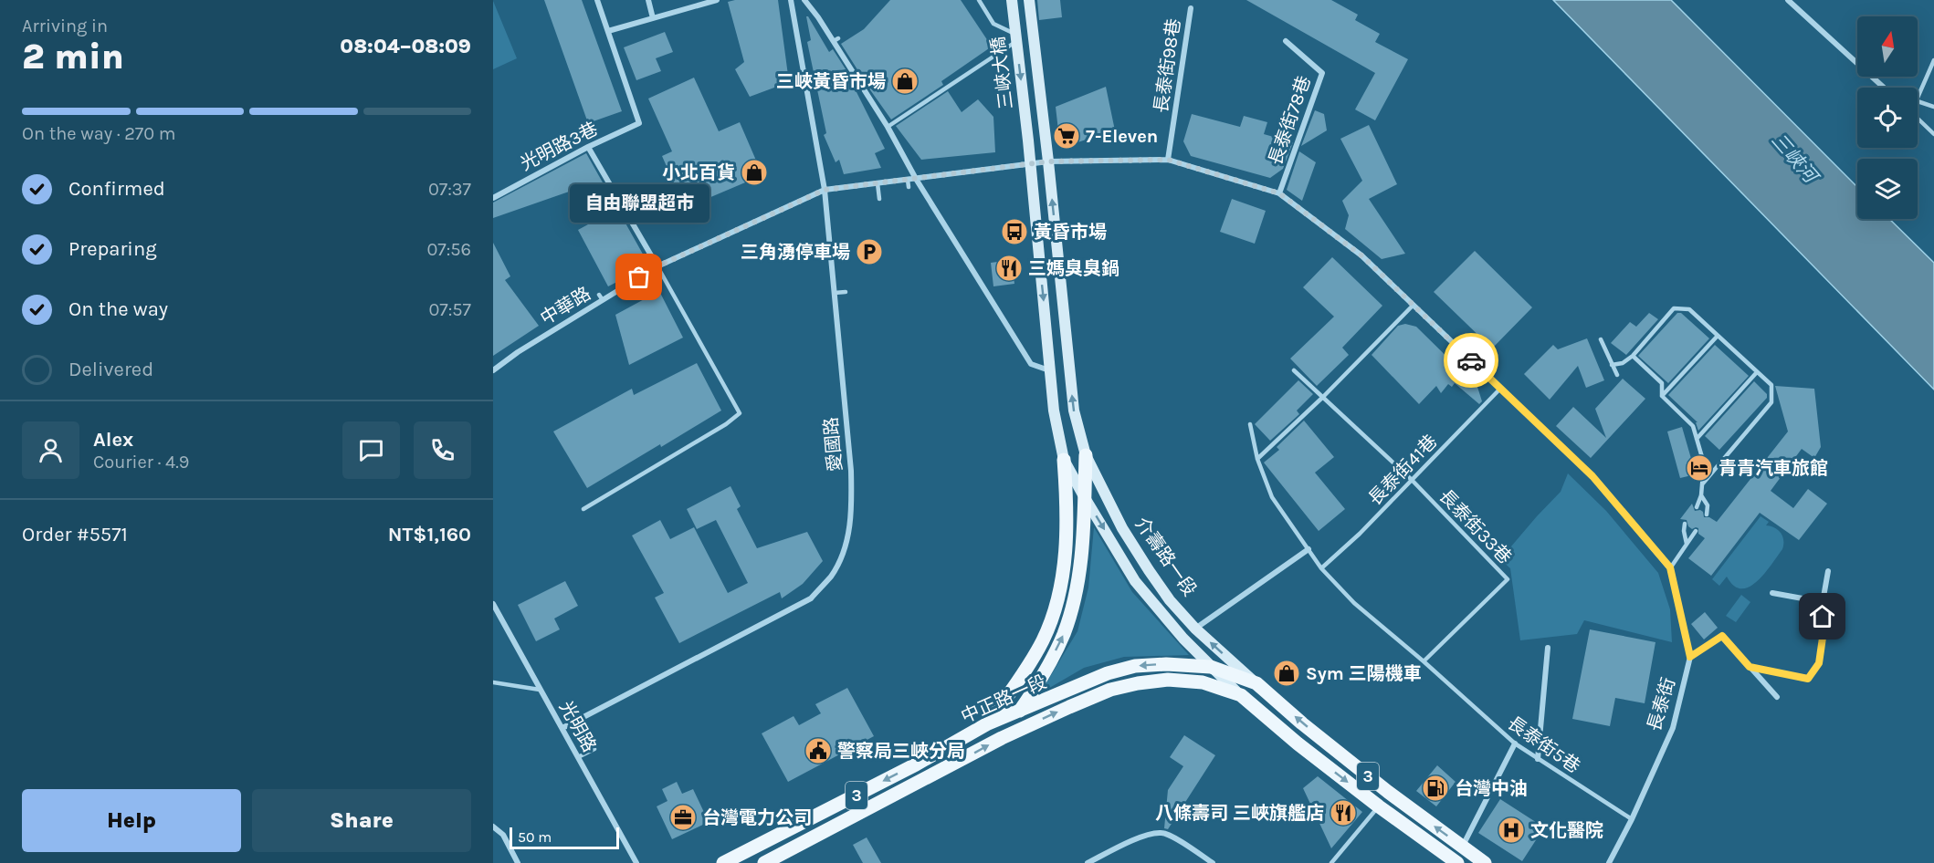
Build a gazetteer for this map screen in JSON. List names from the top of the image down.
{
  "streets": {
    "main road": [
      "三峽大橋",
      "介壽路一段",
      "中正路一段",
      "3"
    ],
    "street": [
      "長泰街98巷",
      "長泰街78巷",
      "光明路3巷",
      "中華路",
      "愛國路",
      "長泰街",
      "光明路"
    ],
    "lane": ["長泰街41巷", "長泰街33巷", "長泰街5巷"]
  },
  "crossings": [
    ["長泰街98巷", "長泰街"],
    ["三峽大橋", "介壽路一段"],
    ["長泰街78巷", "長泰街"],
    ["中華路", "愛國路"],
    ["中華路", "介壽路一段"],
    ["中華路", "長泰街"],
    ["愛國路", "光明路"],
    ["長泰街41巷", "長泰街33巷"],
    ["長泰街41巷", "長泰街"],
    ["長泰街41巷", "長泰街5巷"],
    ["長泰街33巷", "長泰街5巷"],
    ["介壽路一段", "中正路一段"],
    ["介壽路一段", "長泰街"],
    ["長泰街", "長泰街5巷"]
  ],
  "water": ["三峽河"],
  "places": {
    "shop": ["三峽黃昏市場", "小北百貨", "Sym 三陽機車"],
    "supermarket": ["7-Eleven"],
    "bus stop": ["黃昏市場"],
    "parking": ["三角湧停車場"],
    "restaurant": ["三媽臭臭鍋", "八條壽司 三峽旗艦店"],
    "other": ["自由聯盟超市"],
    "hotel": ["青青汽車旅館"],
    "public building": ["警察局三峽分局"],
    "fuel station": ["台灣中油"],
    "office": ["台灣電力公司"],
    "hospital": ["文化醫院"]
  },
  "scale_bar": "50 m",
  "north": "top",
  "page": {
    "heading": ["2 min", "Arriving in", "08:04–08:09"],
    "panel": [
      "Alex",
      "Courier · 4.9",
      "Order #5571",
      "NT$1,160"
    ],
    "bar": "On the way · 270 m",
    "list": [
      ["Confirmed", "07:37"],
      ["Preparing", "07:56"],
      ["On the way", "07:57"],
      "Delivered"
    ],
    "bubble": "自由聯盟超市",
    "buttons": ["Help", "Share"],
    "scale": "50 m"
  }
}
